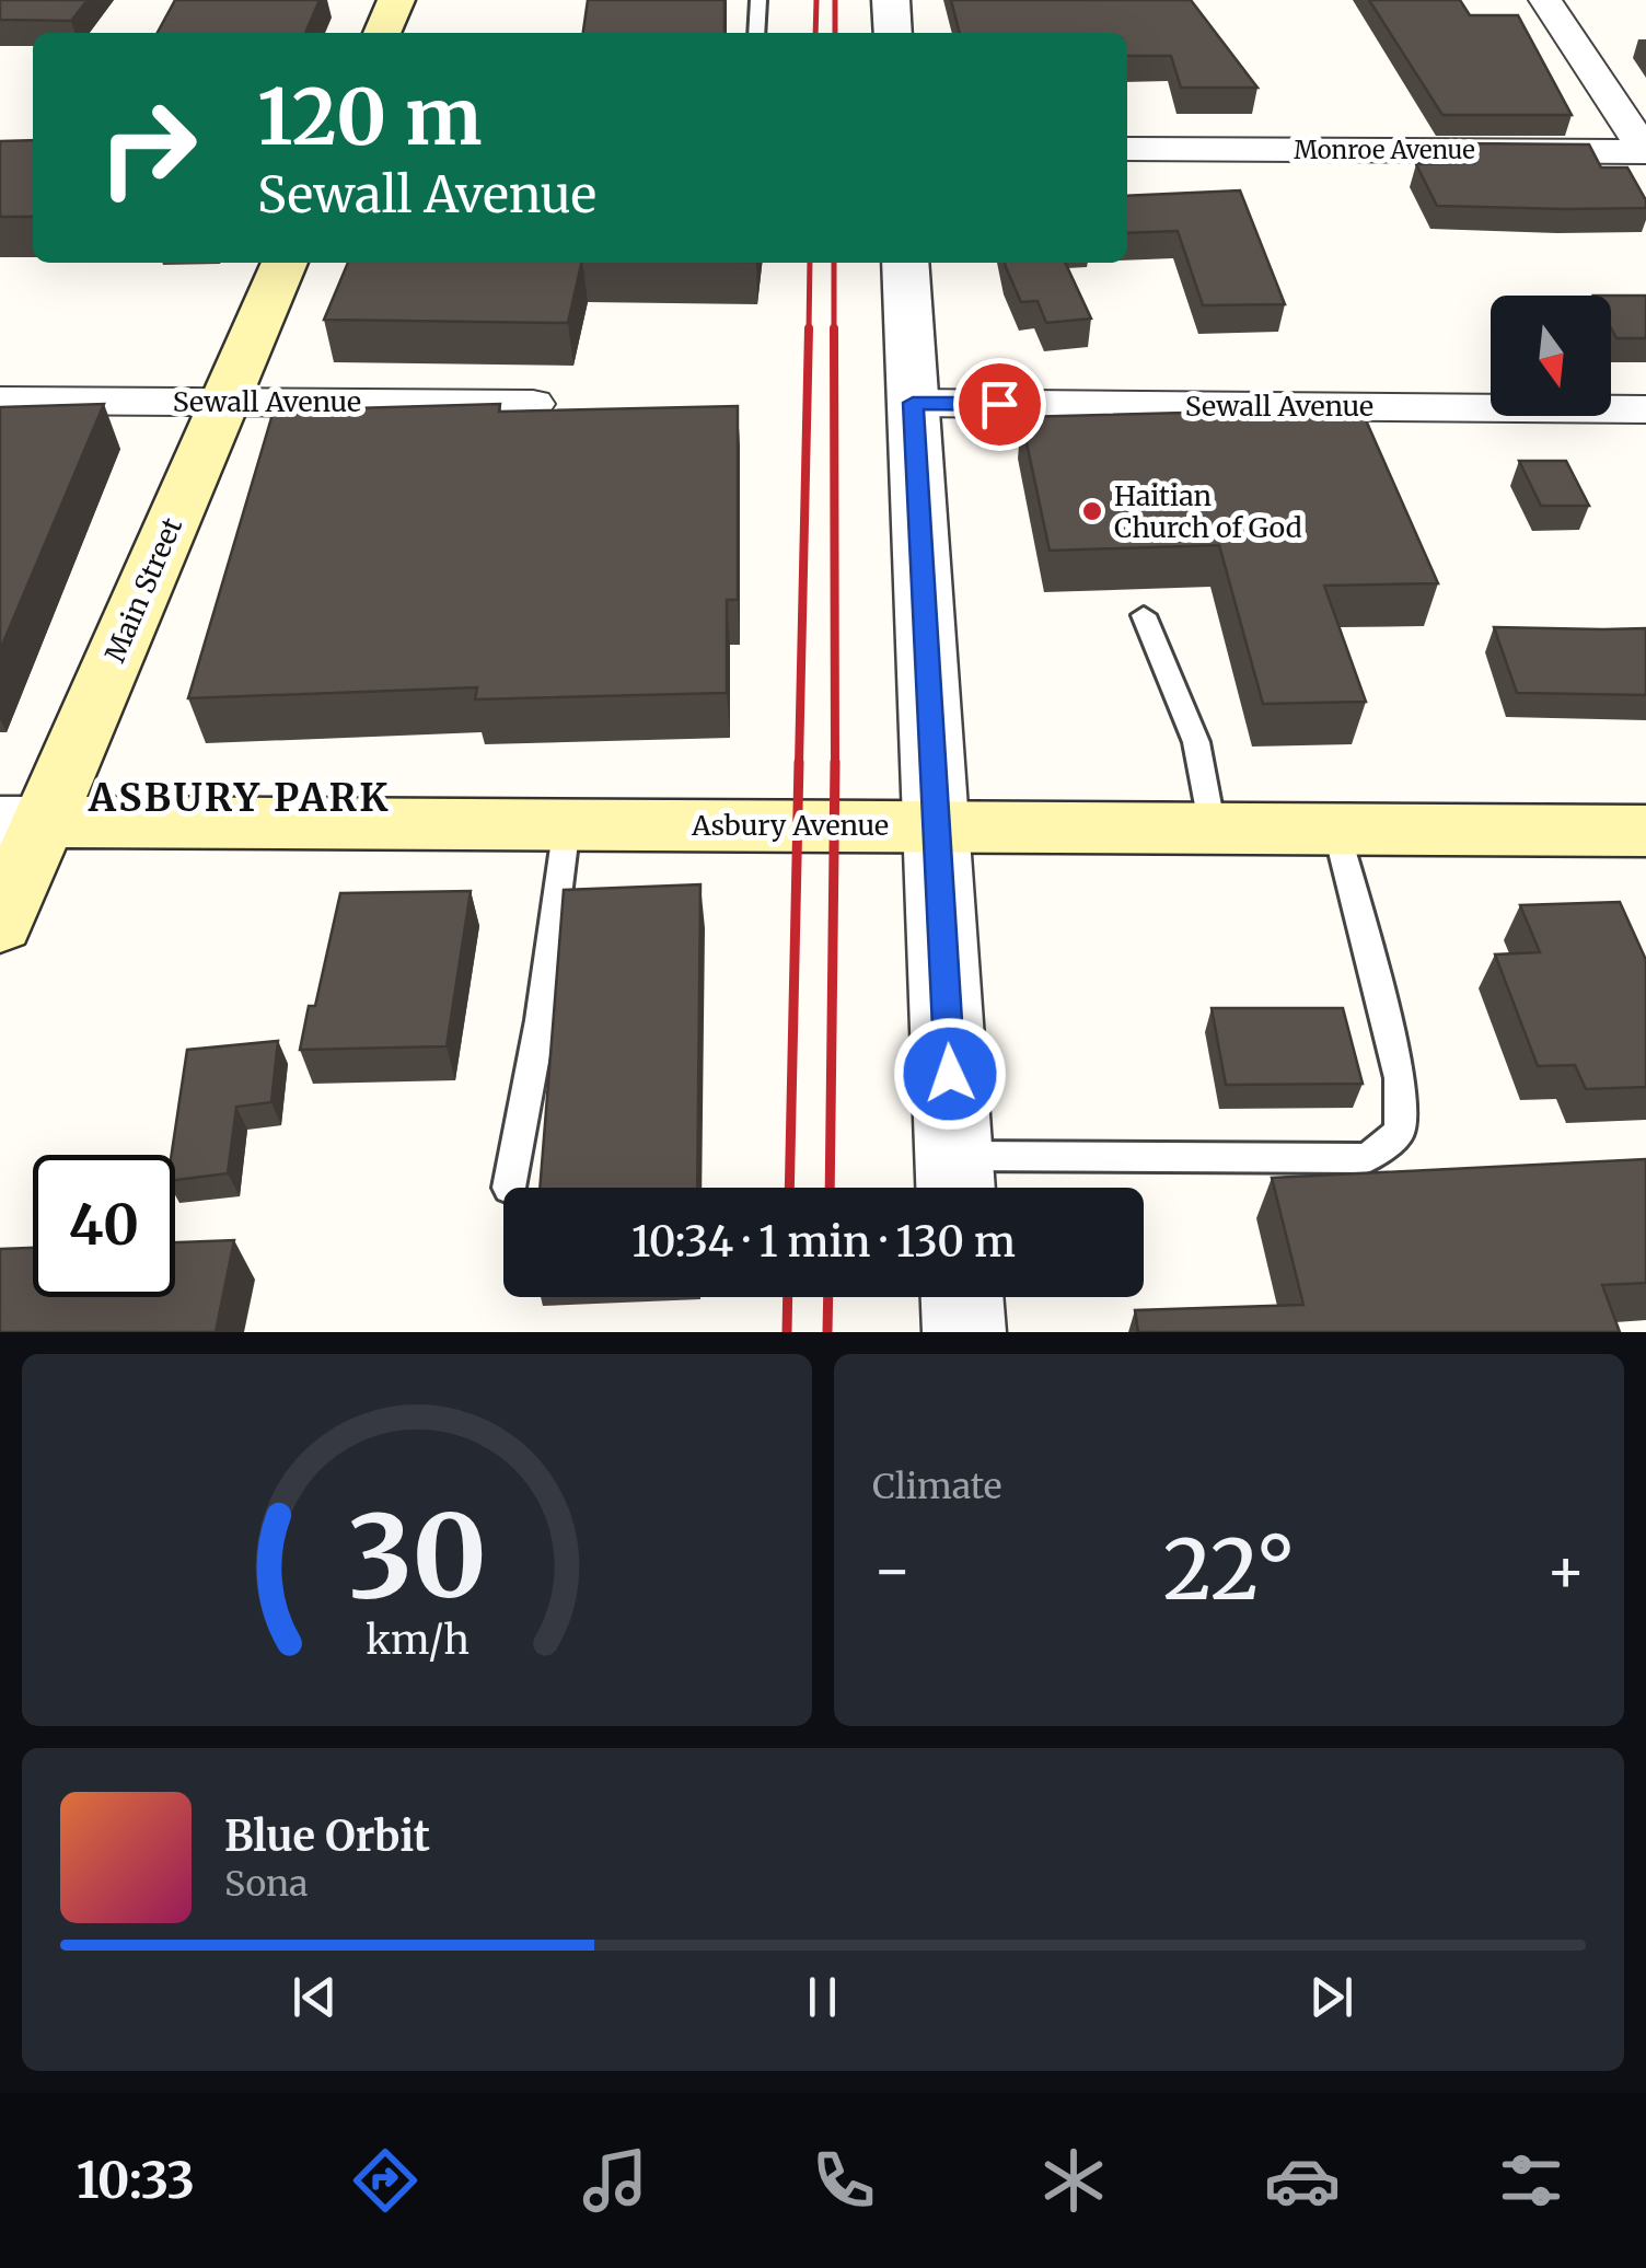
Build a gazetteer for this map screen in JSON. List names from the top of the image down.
{
  "streets": {
    "main road": ["Main Street", "Asbury Avenue"],
    "street": ["Monroe Avenue", "Sewall Avenue"]
  },
  "crossings": [
    ["Sewall Avenue", "Main Street"],
    ["Main Street", "Asbury Avenue"]
  ],
  "districts": ["ASBURY PARK"],
  "places": ["Haitian Church of God"],
  "north": "bottom",
  "page": {
    "turn": ["120 m", "Sewall Avenue"],
    "limit": "40",
    "trip": "10:34 · 1 min · 130 m",
    "tile": "Climate",
    "heat": ["−", "22°", "+"],
    "song": ["Blue Orbit", "Sona"],
    "tabs": "10:33",
    "gauge": ["30", "km/h"]
  }
}
